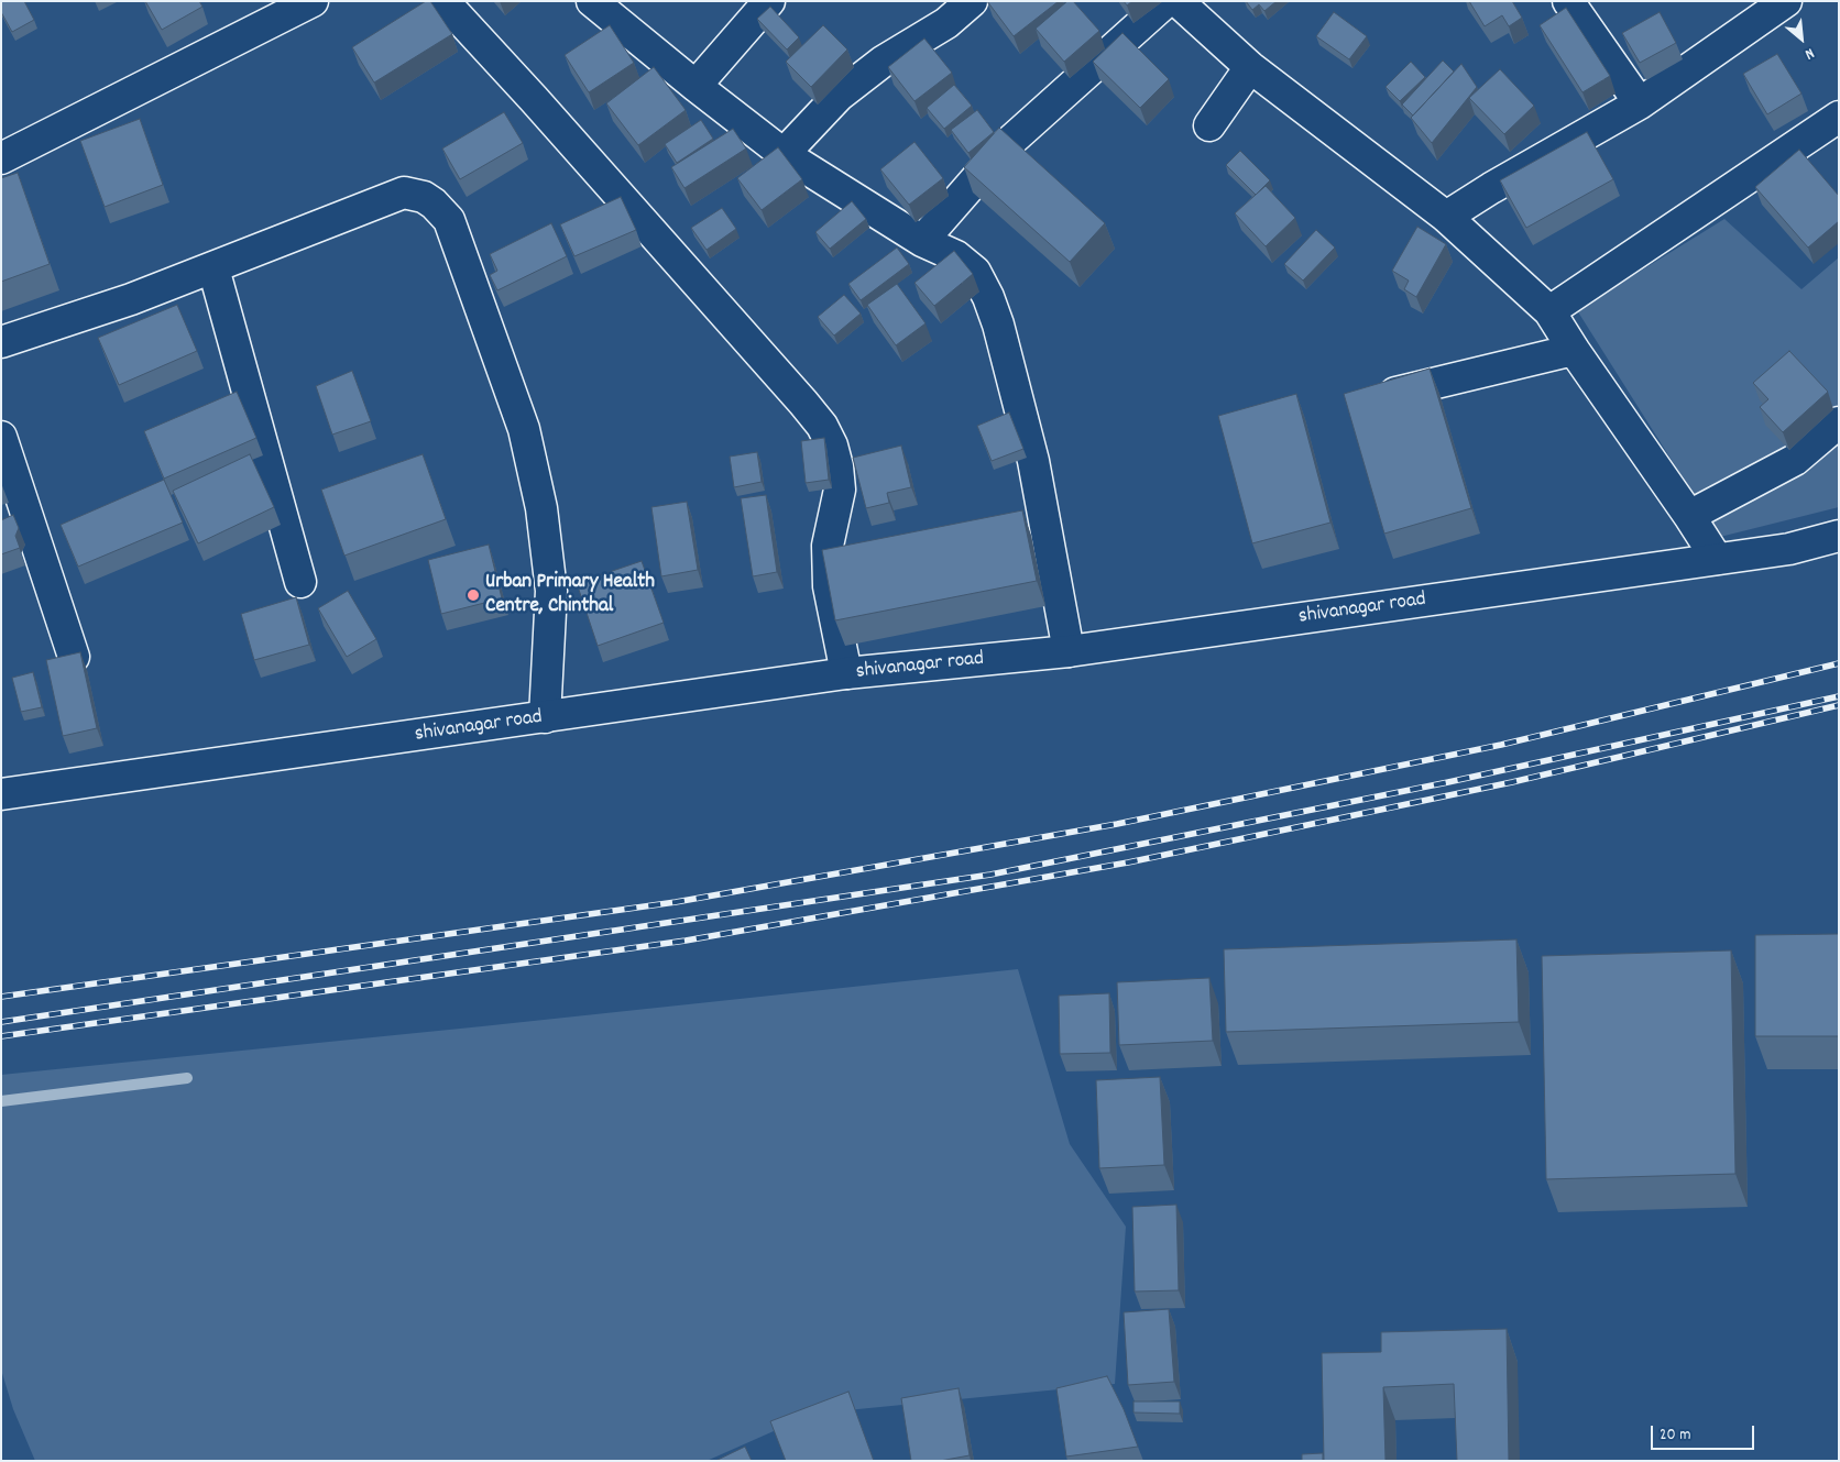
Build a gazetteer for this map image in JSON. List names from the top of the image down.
{
  "streets": {
    "street": ["shivanagar road"]
  },
  "places": ["Urban Primary Health Centre, Chinthal"],
  "scale_bar": "20 m",
  "north": "bottom right"
}
